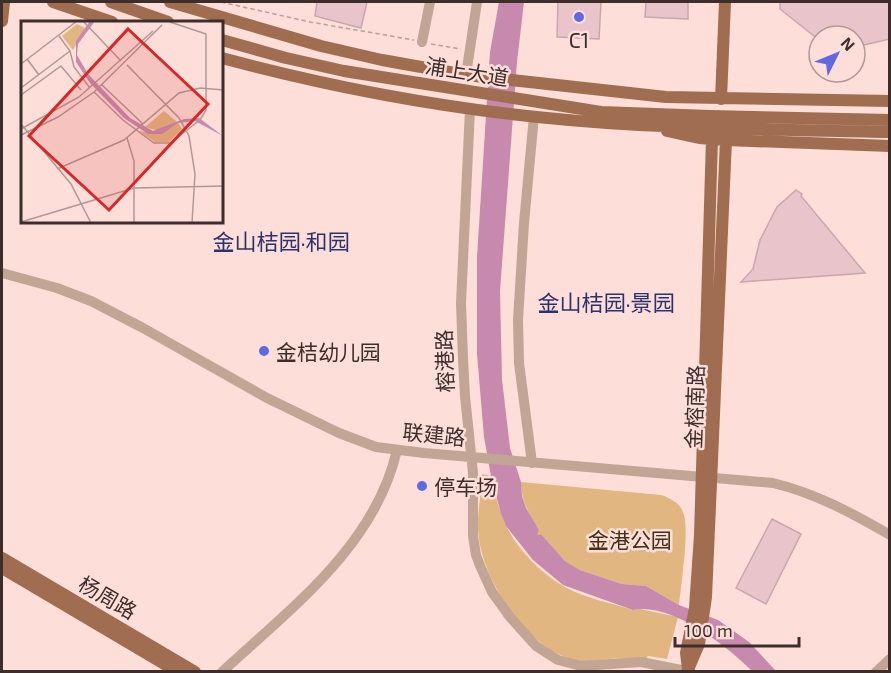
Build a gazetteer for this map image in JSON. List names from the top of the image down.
{
  "streets": {
    "main road": ["浦上大道", "金榕南路", "杨周路"],
    "street": ["榕港路", "联建路"]
  },
  "crossings": [
    ["浦上大道", "榕港路"],
    ["浦上大道", "金榕南路"],
    ["榕港路", "金榕南路"],
    ["榕港路", "联建路"],
    ["金榕南路", "联建路"]
  ],
  "districts": ["金山桔园·和园", "金山桔园·景园"],
  "parks": ["金港公园"],
  "places": ["C1", "金桔幼儿园", "停车场"],
  "scale_bar": "100 m",
  "north": "top right"
}
